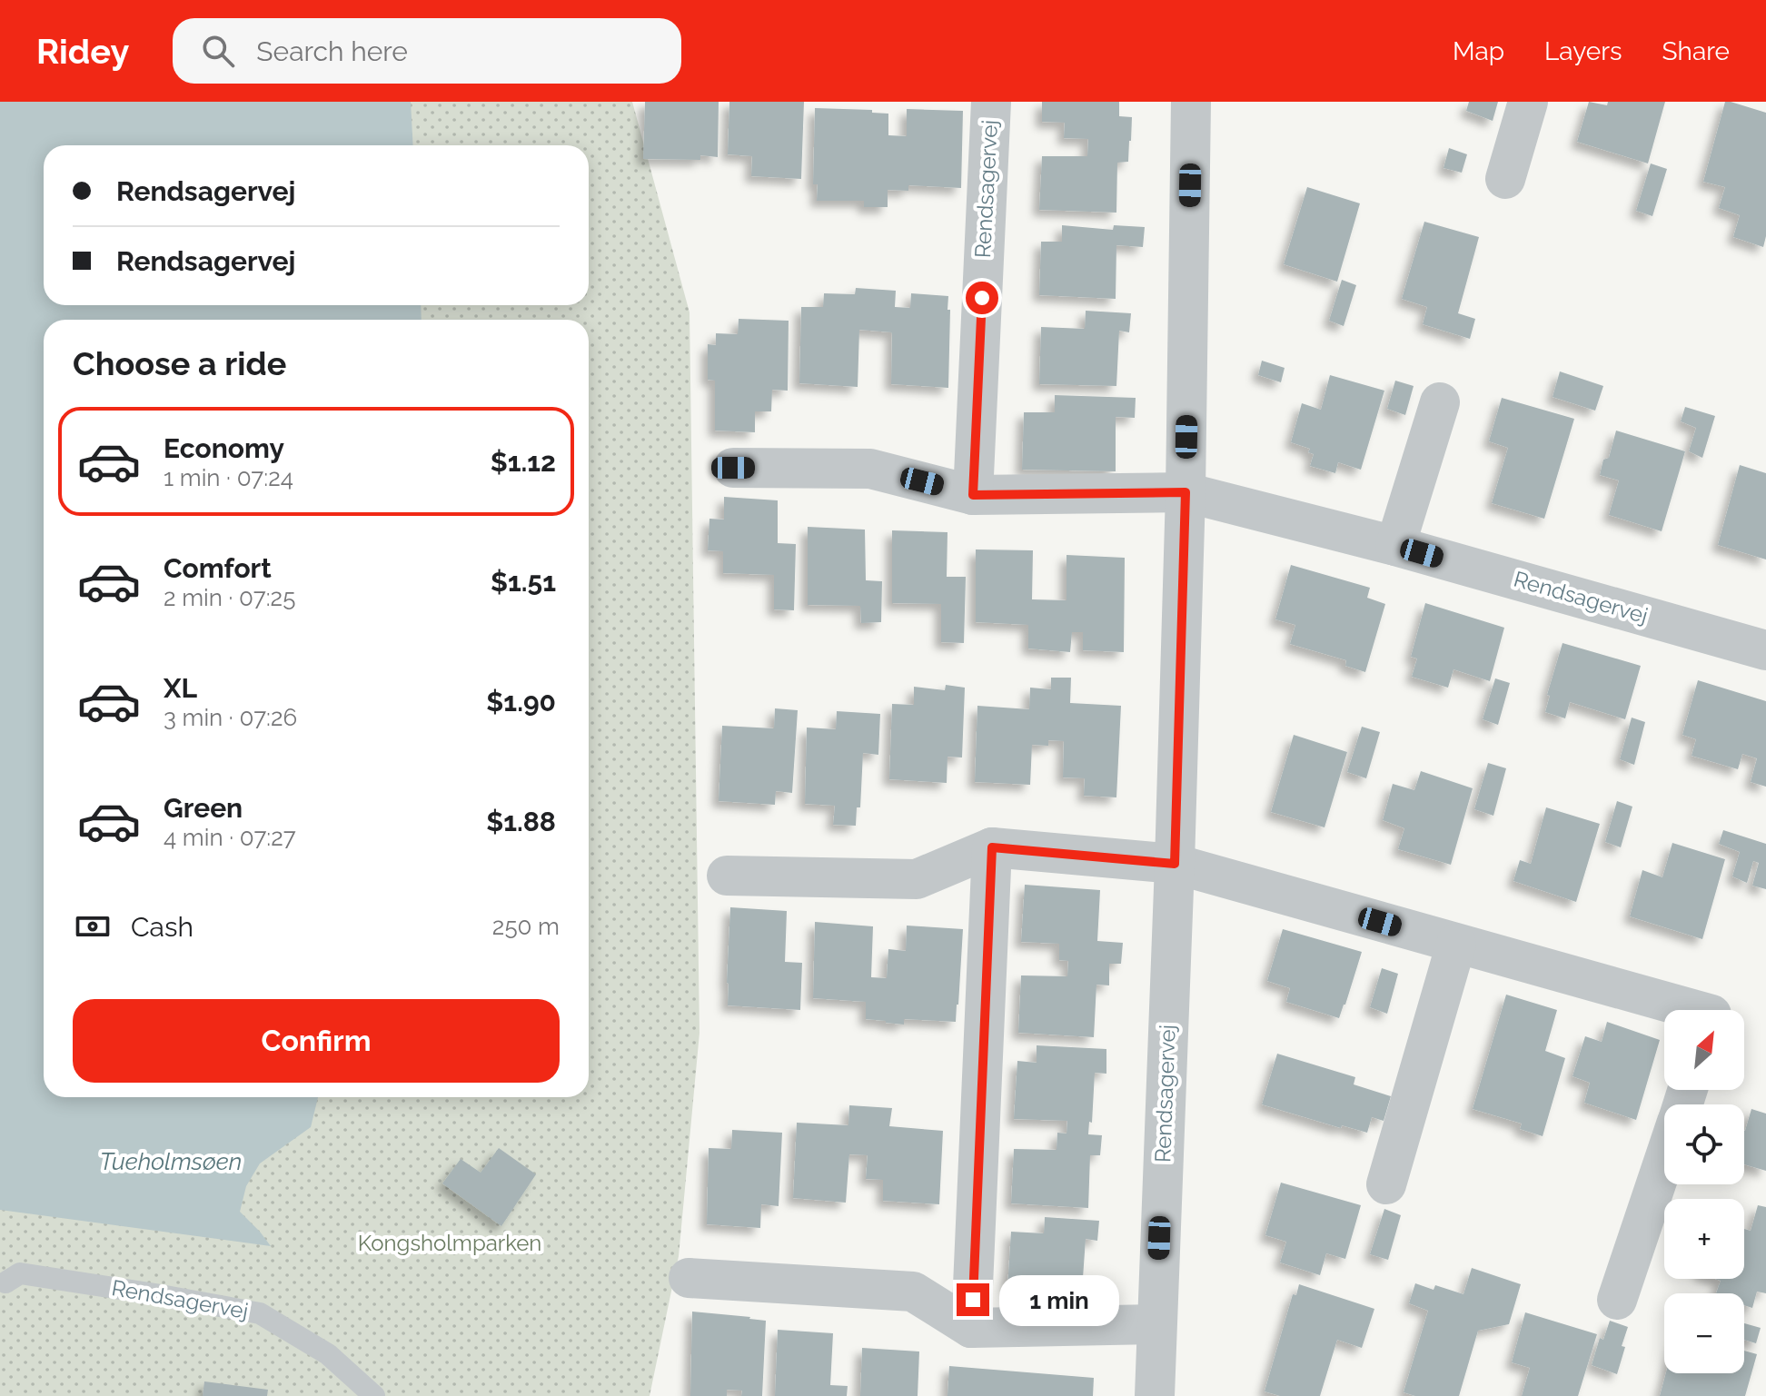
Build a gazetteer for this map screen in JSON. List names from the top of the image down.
{
  "streets": {
    "street": ["Rendsagervej"]
  },
  "water": ["Tueholmsøen"],
  "parks": ["Kongsholmparken"],
  "north": "top right",
  "page": {
    "header": "Ridey",
    "search": "Search here",
    "nav": ["Map", "Layers", "Share"],
    "banner": ["Rendsagervej", "Rendsagervej"],
    "heading": "Choose a ride",
    "list": [
      {
        "name": "Economy",
        "note": "1 min · 07:24",
        "value": "$1.12"
      },
      {
        "name": "Comfort",
        "note": "2 min · 07:25",
        "value": "$1.51"
      },
      {
        "name": "XL",
        "note": "3 min · 07:26",
        "value": "$1.90"
      },
      {
        "name": "Green",
        "note": "4 min · 07:27",
        "value": "$1.88"
      }
    ],
    "pay": ["Cash", "250 m"],
    "buttons": "Confirm",
    "map_buttons": ["+", "−"],
    "bubble": "1 min"
  }
}
